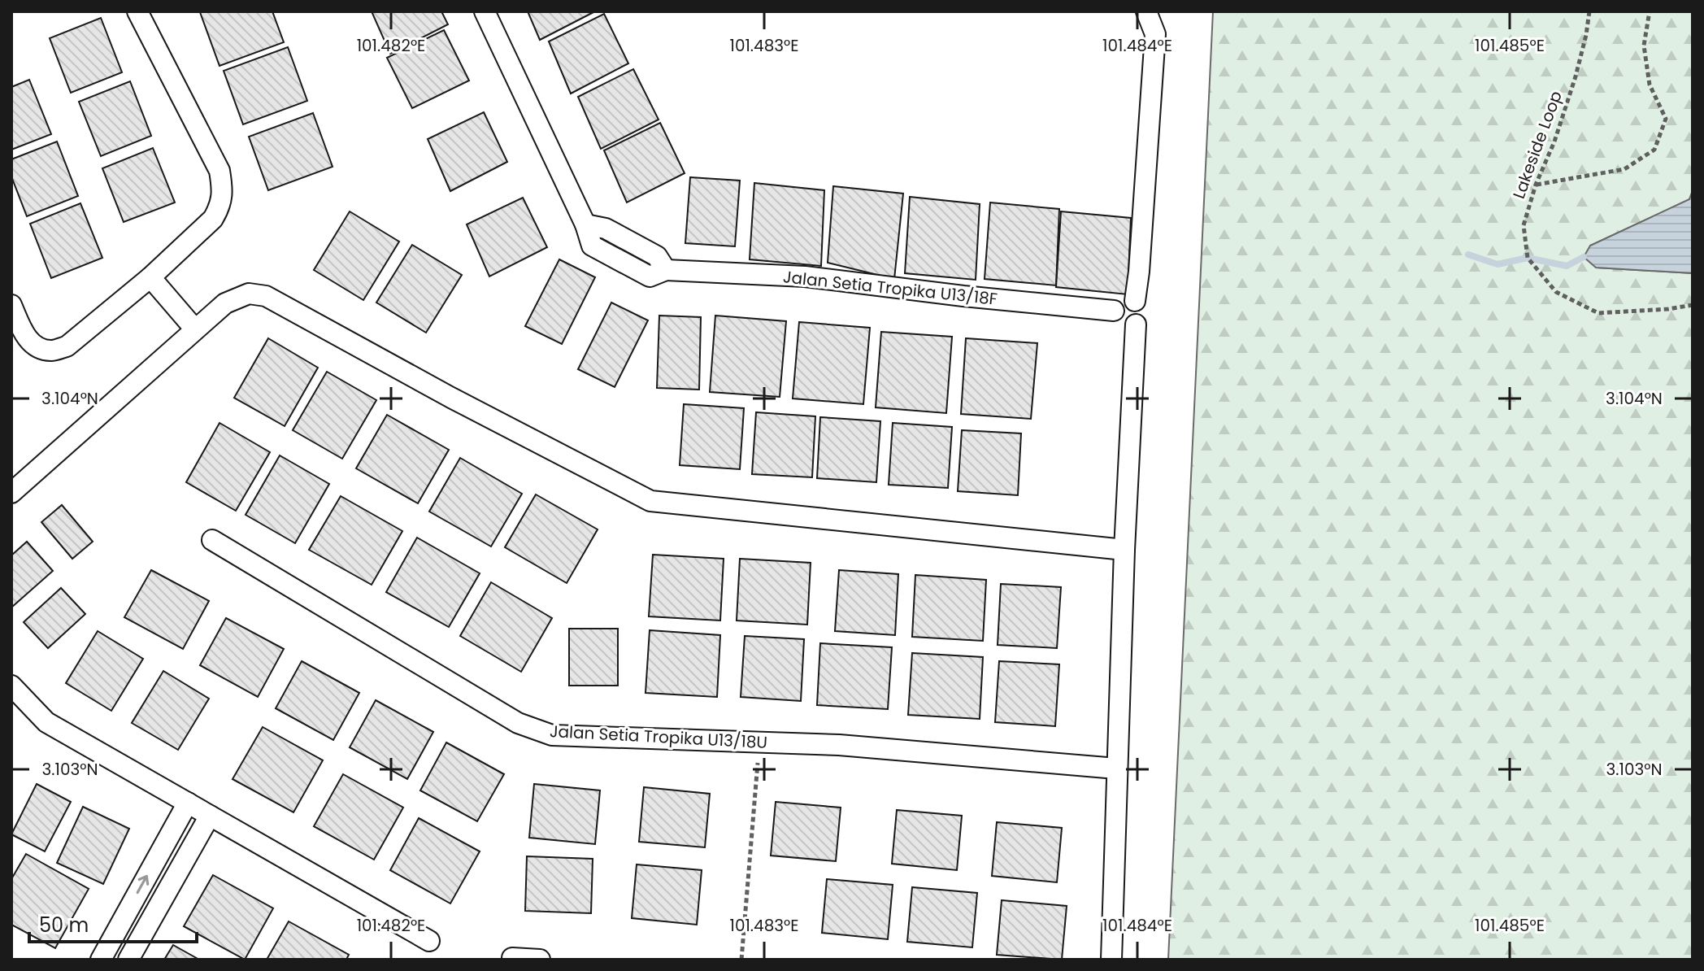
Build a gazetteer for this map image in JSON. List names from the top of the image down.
{
  "streets": {
    "street": ["Jalan Setia Tropika U13/18F", "Jalan Setia Tropika U13/18U"],
    "path": ["Lakeside Loop"]
  },
  "scale_bar": "50 m",
  "coordinates": [
    "101.482°E",
    "101.483°E",
    "101.484°E",
    "101.485°E",
    "3.104°N",
    "3.103°N"
  ]
}
